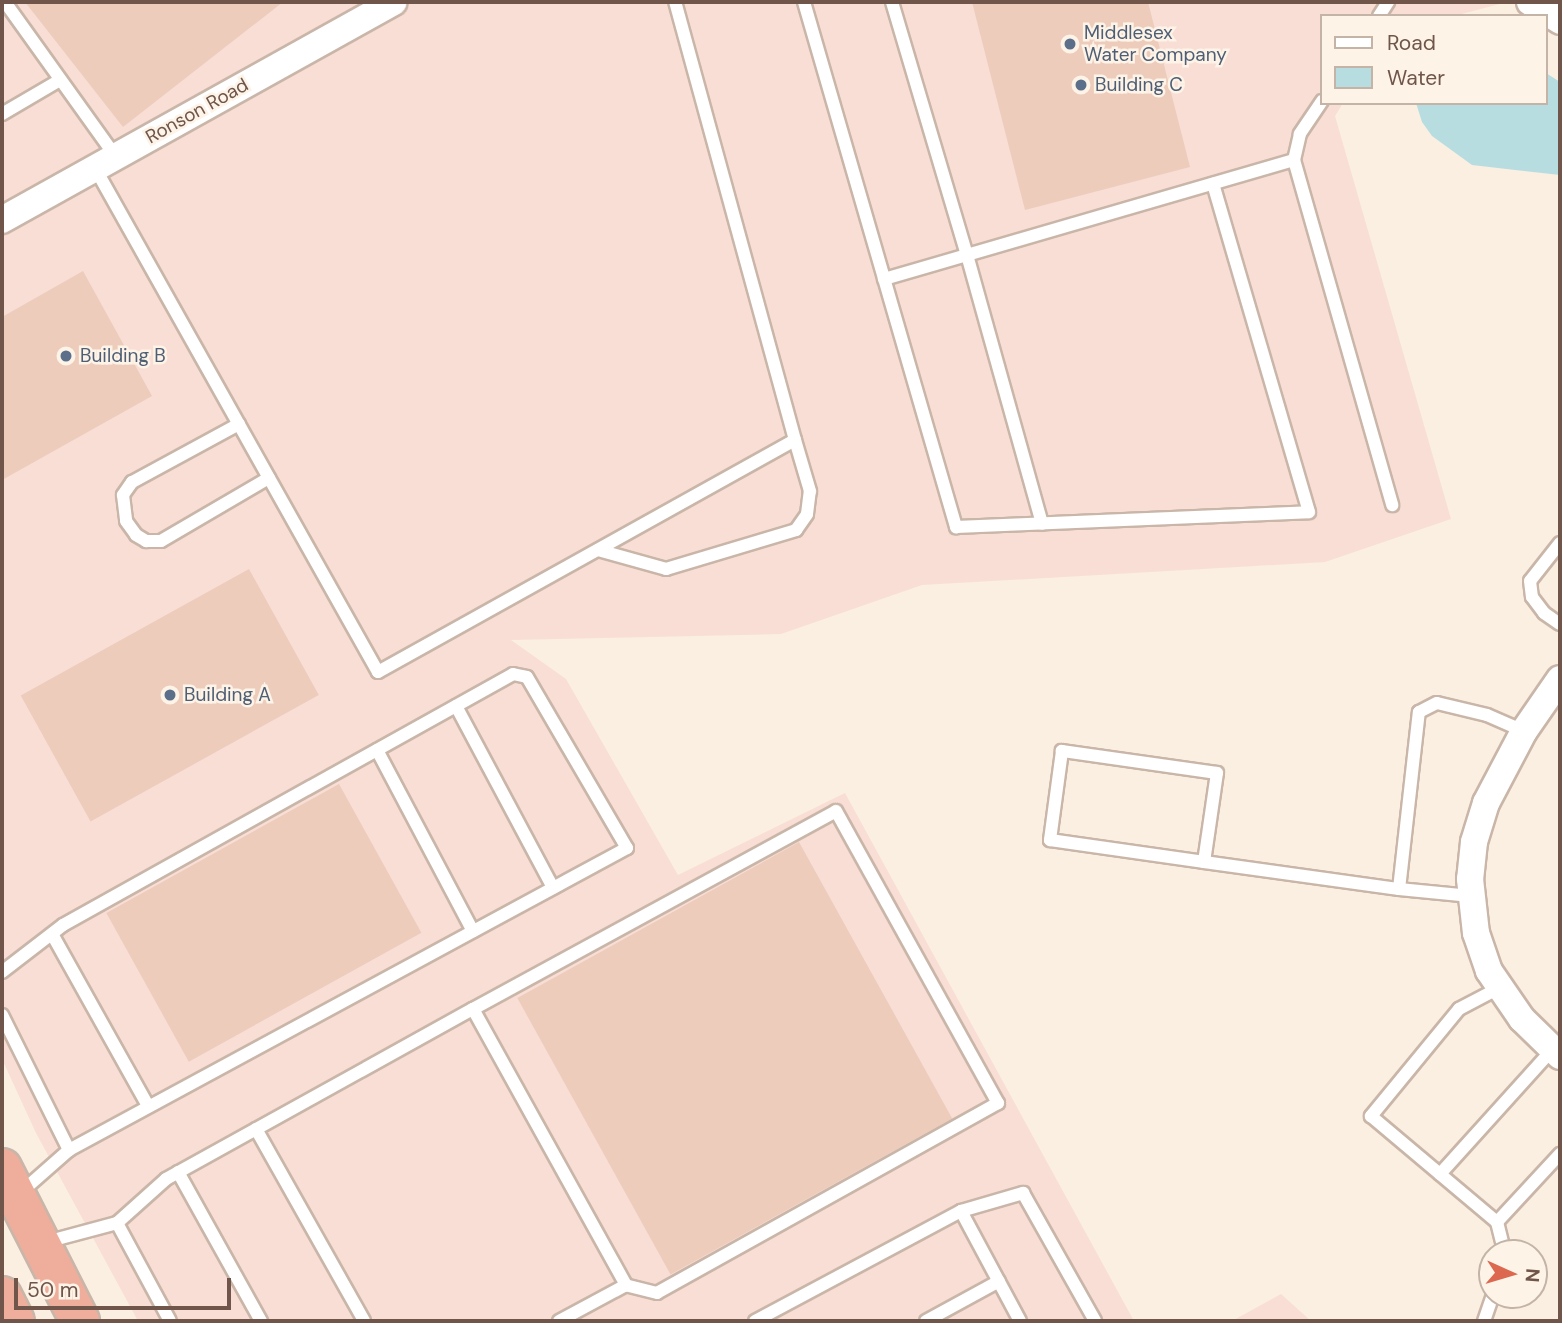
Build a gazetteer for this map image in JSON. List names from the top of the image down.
{
  "streets": {
    "street": ["Ronson Road"]
  },
  "places": [
    "Middlesex Water Company",
    "Building C",
    "Building B",
    "Building A"
  ],
  "legend": ["Road", "Water"],
  "scale_bar": "50 m",
  "north": "right"
}
